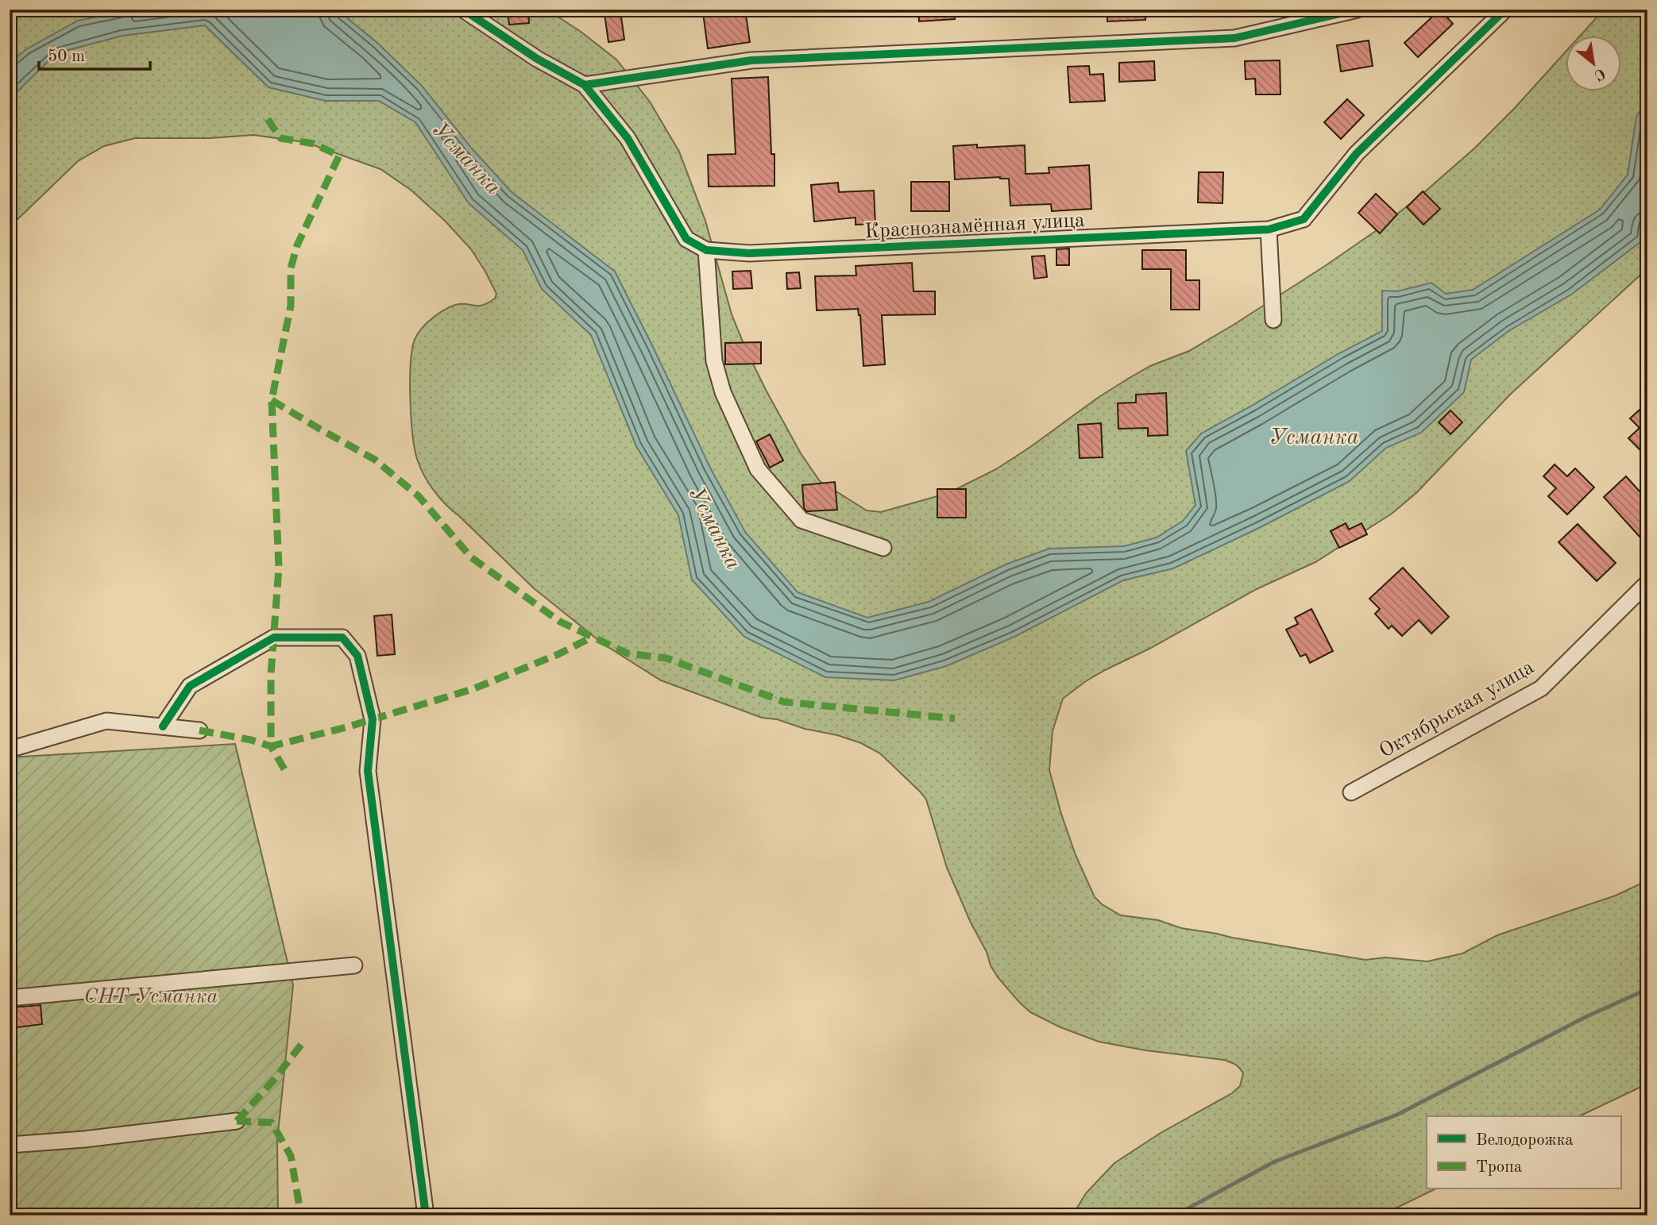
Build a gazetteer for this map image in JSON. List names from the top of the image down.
{
  "streets": {
    "street": ["Краснознамённая улица", "Октябрьская улица"]
  },
  "water": ["Усманка"],
  "parks": ["СНТ Усманка"],
  "legend": ["Велодорожка", "Тропа"],
  "scale_bar": "50 m",
  "north": "bottom right"
}
